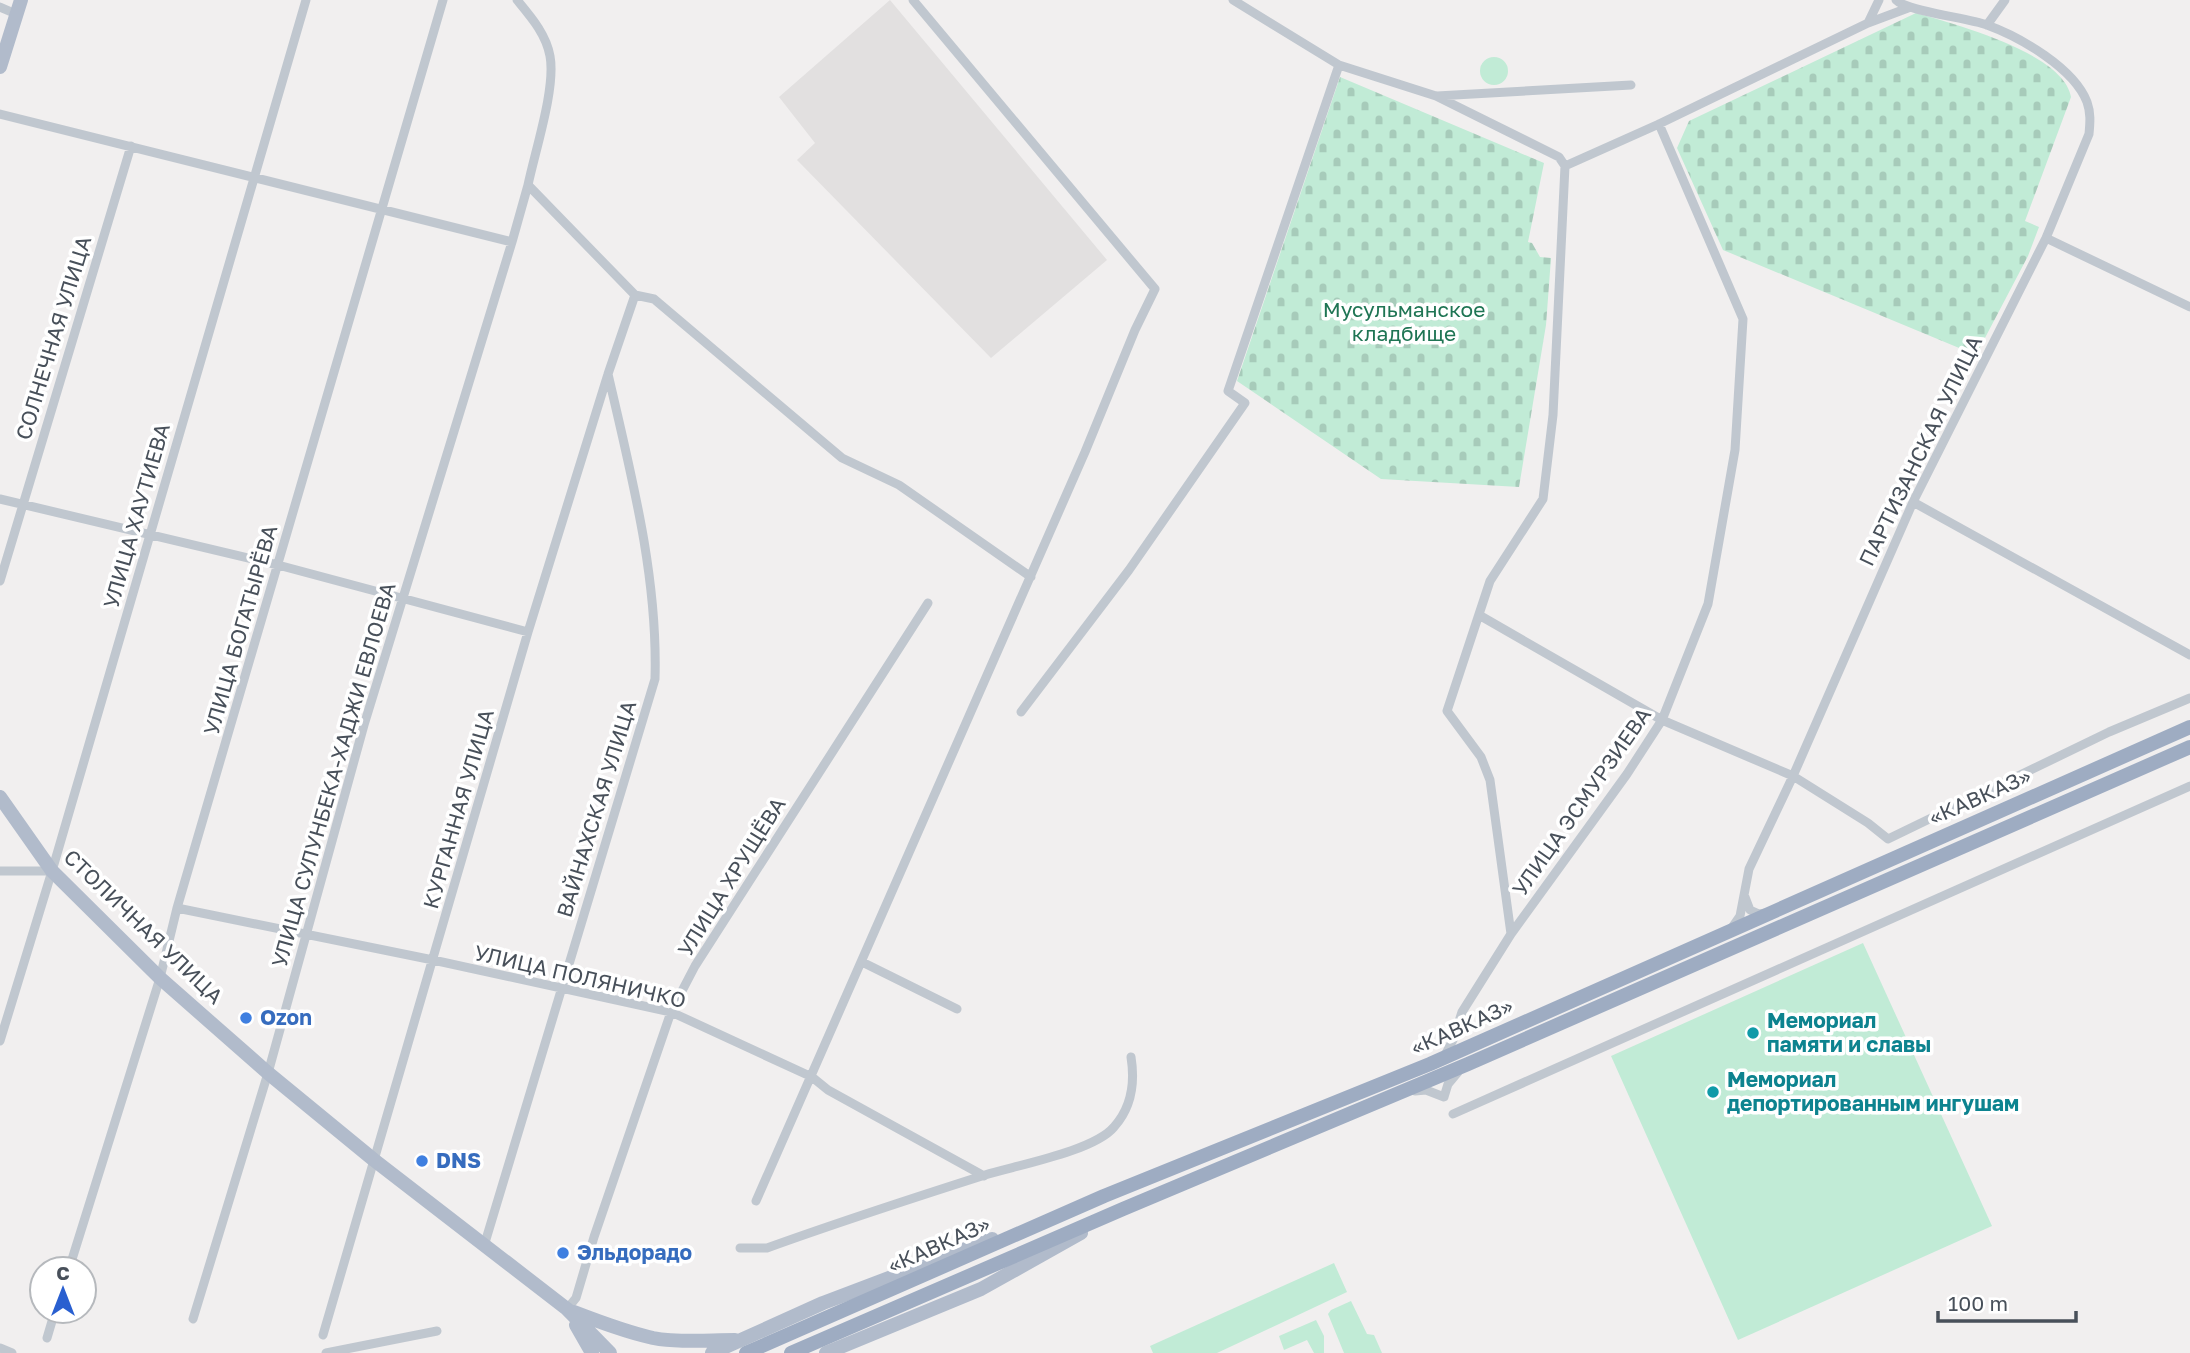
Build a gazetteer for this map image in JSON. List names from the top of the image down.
{
  "streets": {
    "highway": ["«КАВКАЗ»"],
    "main road": ["СТОЛИЧНАЯ УЛИЦА"],
    "street": [
      "СОЛНЕЧНАЯ УЛИЦА",
      "ПАРТИЗАНСКАЯ УЛИЦА",
      "УЛИЦА ХАУТИЕВА",
      "УЛИЦА БОГАТЫРЁВА",
      "УЛИЦА СУЛУНБЕКА-ХАДЖИ ЕВЛОЕВА",
      "УЛИЦА ЭСМУРЗИЕВА",
      "КУРГАННАЯ УЛИЦА",
      "ВАЙНАХСКАЯ УЛИЦА",
      "УЛИЦА ХРУЩЁВА",
      "УЛИЦА ПОЛЯНИЧКО"
    ]
  },
  "crossings": [
    ["ПАРТИЗАНСКАЯ УЛИЦА", "«КАВКАЗ»"],
    ["УЛИЦА ХАУТИЕВА", "СТОЛИЧНАЯ УЛИЦА"],
    ["УЛИЦА БОГАТЫРЁВА", "СТОЛИЧНАЯ УЛИЦА"],
    ["УЛИЦА БОГАТЫРЁВА", "УЛИЦА ПОЛЯНИЧКО"],
    ["УЛИЦА СУЛУНБЕКА-ХАДЖИ ЕВЛОЕВА", "СТОЛИЧНАЯ УЛИЦА"],
    ["УЛИЦА СУЛУНБЕКА-ХАДЖИ ЕВЛОЕВА", "УЛИЦА ПОЛЯНИЧКО"],
    ["«КАВКАЗ»", "УЛИЦА ЭСМУРЗИЕВА"],
    ["КУРГАННАЯ УЛИЦА", "ВАЙНАХСКАЯ УЛИЦА"],
    ["КУРГАННАЯ УЛИЦА", "СТОЛИЧНАЯ УЛИЦА"],
    ["КУРГАННАЯ УЛИЦА", "УЛИЦА ПОЛЯНИЧКО"],
    ["ВАЙНАХСКАЯ УЛИЦА", "СТОЛИЧНАЯ УЛИЦА"],
    ["ВАЙНАХСКАЯ УЛИЦА", "УЛИЦА ПОЛЯНИЧКО"],
    ["УЛИЦА ХРУЩЁВА", "СТОЛИЧНАЯ УЛИЦА"],
    ["УЛИЦА ХРУЩЁВА", "УЛИЦА ПОЛЯНИЧКО"]
  ],
  "parks": ["Мусульманское кладбище"],
  "places": [
    "Ozon",
    "Мемориал памяти и славы",
    "Мемориал депортированным ингушам",
    "DNS",
    "Эльдорадо"
  ],
  "scale_bar": "100 m",
  "north": "top"
}
